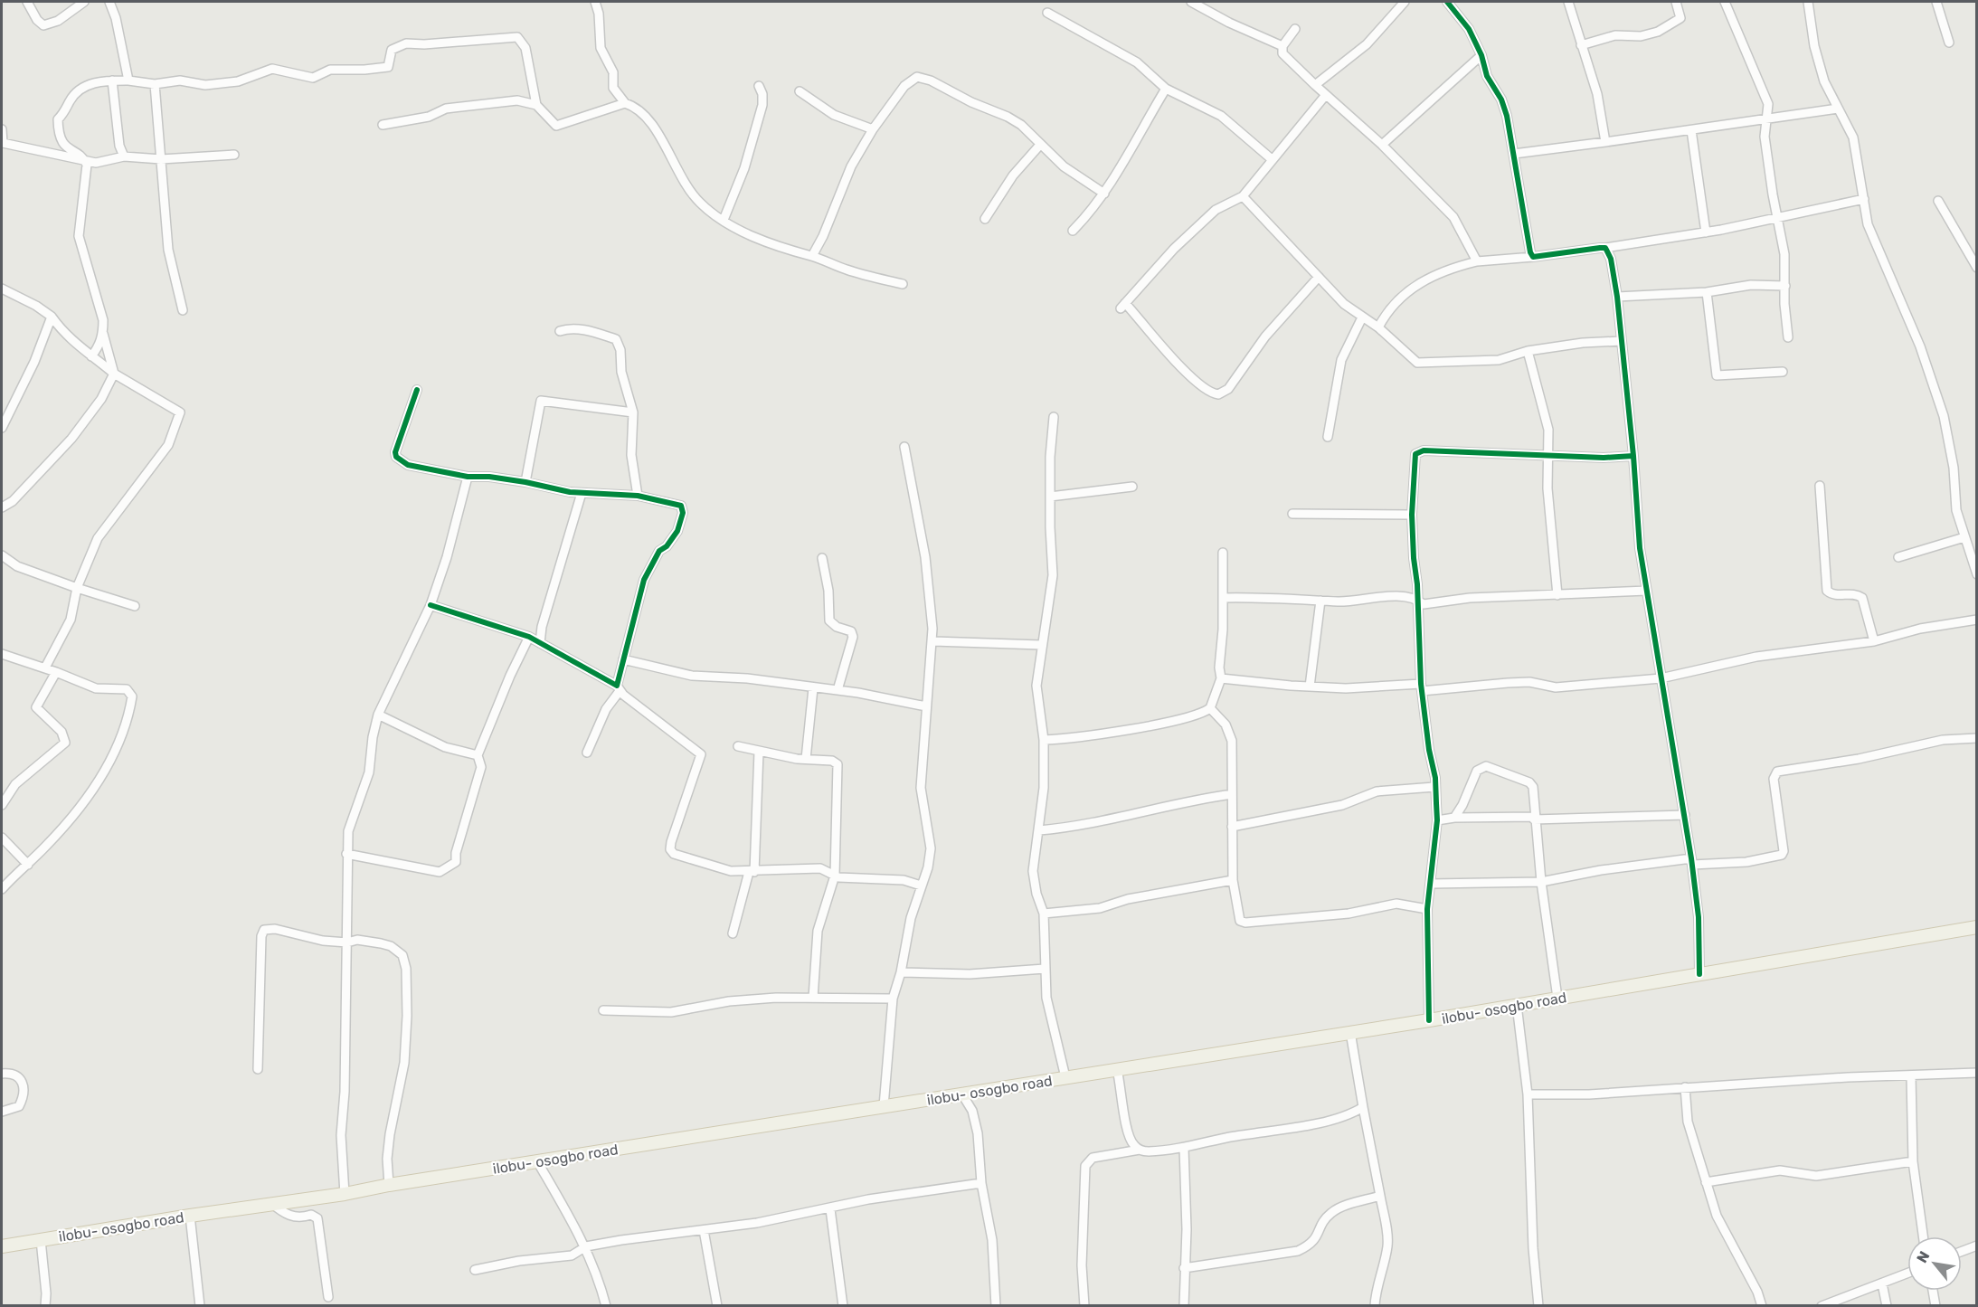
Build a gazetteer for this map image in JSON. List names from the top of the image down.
{
  "streets": {
    "main road": ["ilobu- osogbo road"]
  },
  "north": "top left"
}
